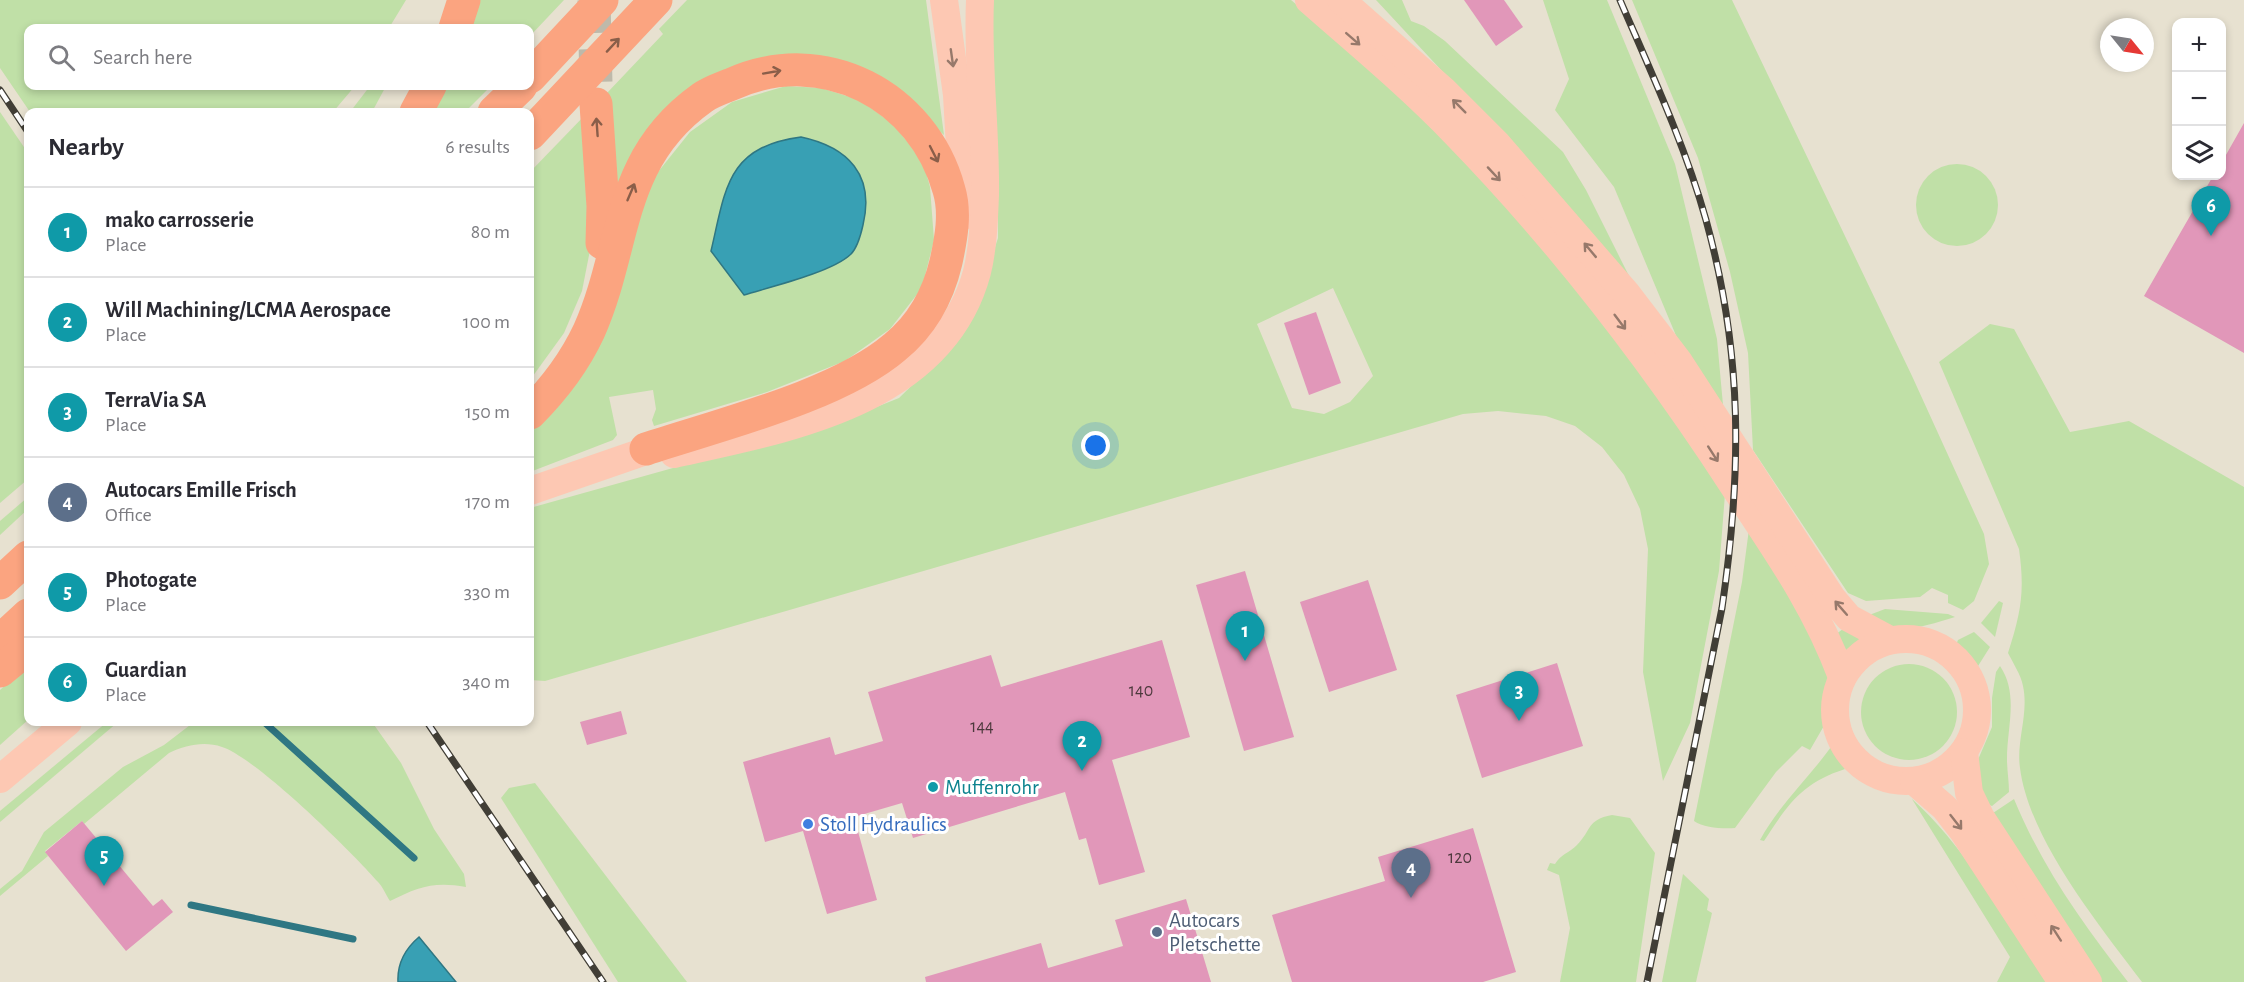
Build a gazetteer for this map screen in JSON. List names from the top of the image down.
{
  "places": ["Muffenrohr", "Stoll Hydraulics", "Autocars Pletschette"],
  "house_numbers": ["140", "144", "120"],
  "north": "bottom right",
  "page": {
    "map_buttons": ["+", "−"],
    "search": "Search here",
    "heading": ["Nearby", "6 results"],
    "pins": [
      "6",
      "1",
      "3",
      "2",
      "5",
      "4"
    ],
    "list": [
      {
        "mark": "1",
        "name": "mako carrosserie",
        "note": "Place",
        "value": "80 m"
      },
      {
        "mark": "2",
        "name": "Will Machining/LCMA Aerospace",
        "note": "Place",
        "value": "100 m"
      },
      {
        "mark": "3",
        "name": "TerraVia SA",
        "note": "Place",
        "value": "150 m"
      },
      {
        "mark": "4",
        "name": "Autocars Emille Frisch",
        "note": "Office",
        "value": "170 m"
      },
      {
        "mark": "5",
        "name": "Photogate",
        "note": "Place",
        "value": "330 m"
      },
      {
        "mark": "6",
        "name": "Guardian",
        "note": "Place",
        "value": "340 m"
      }
    ]
  }
}
